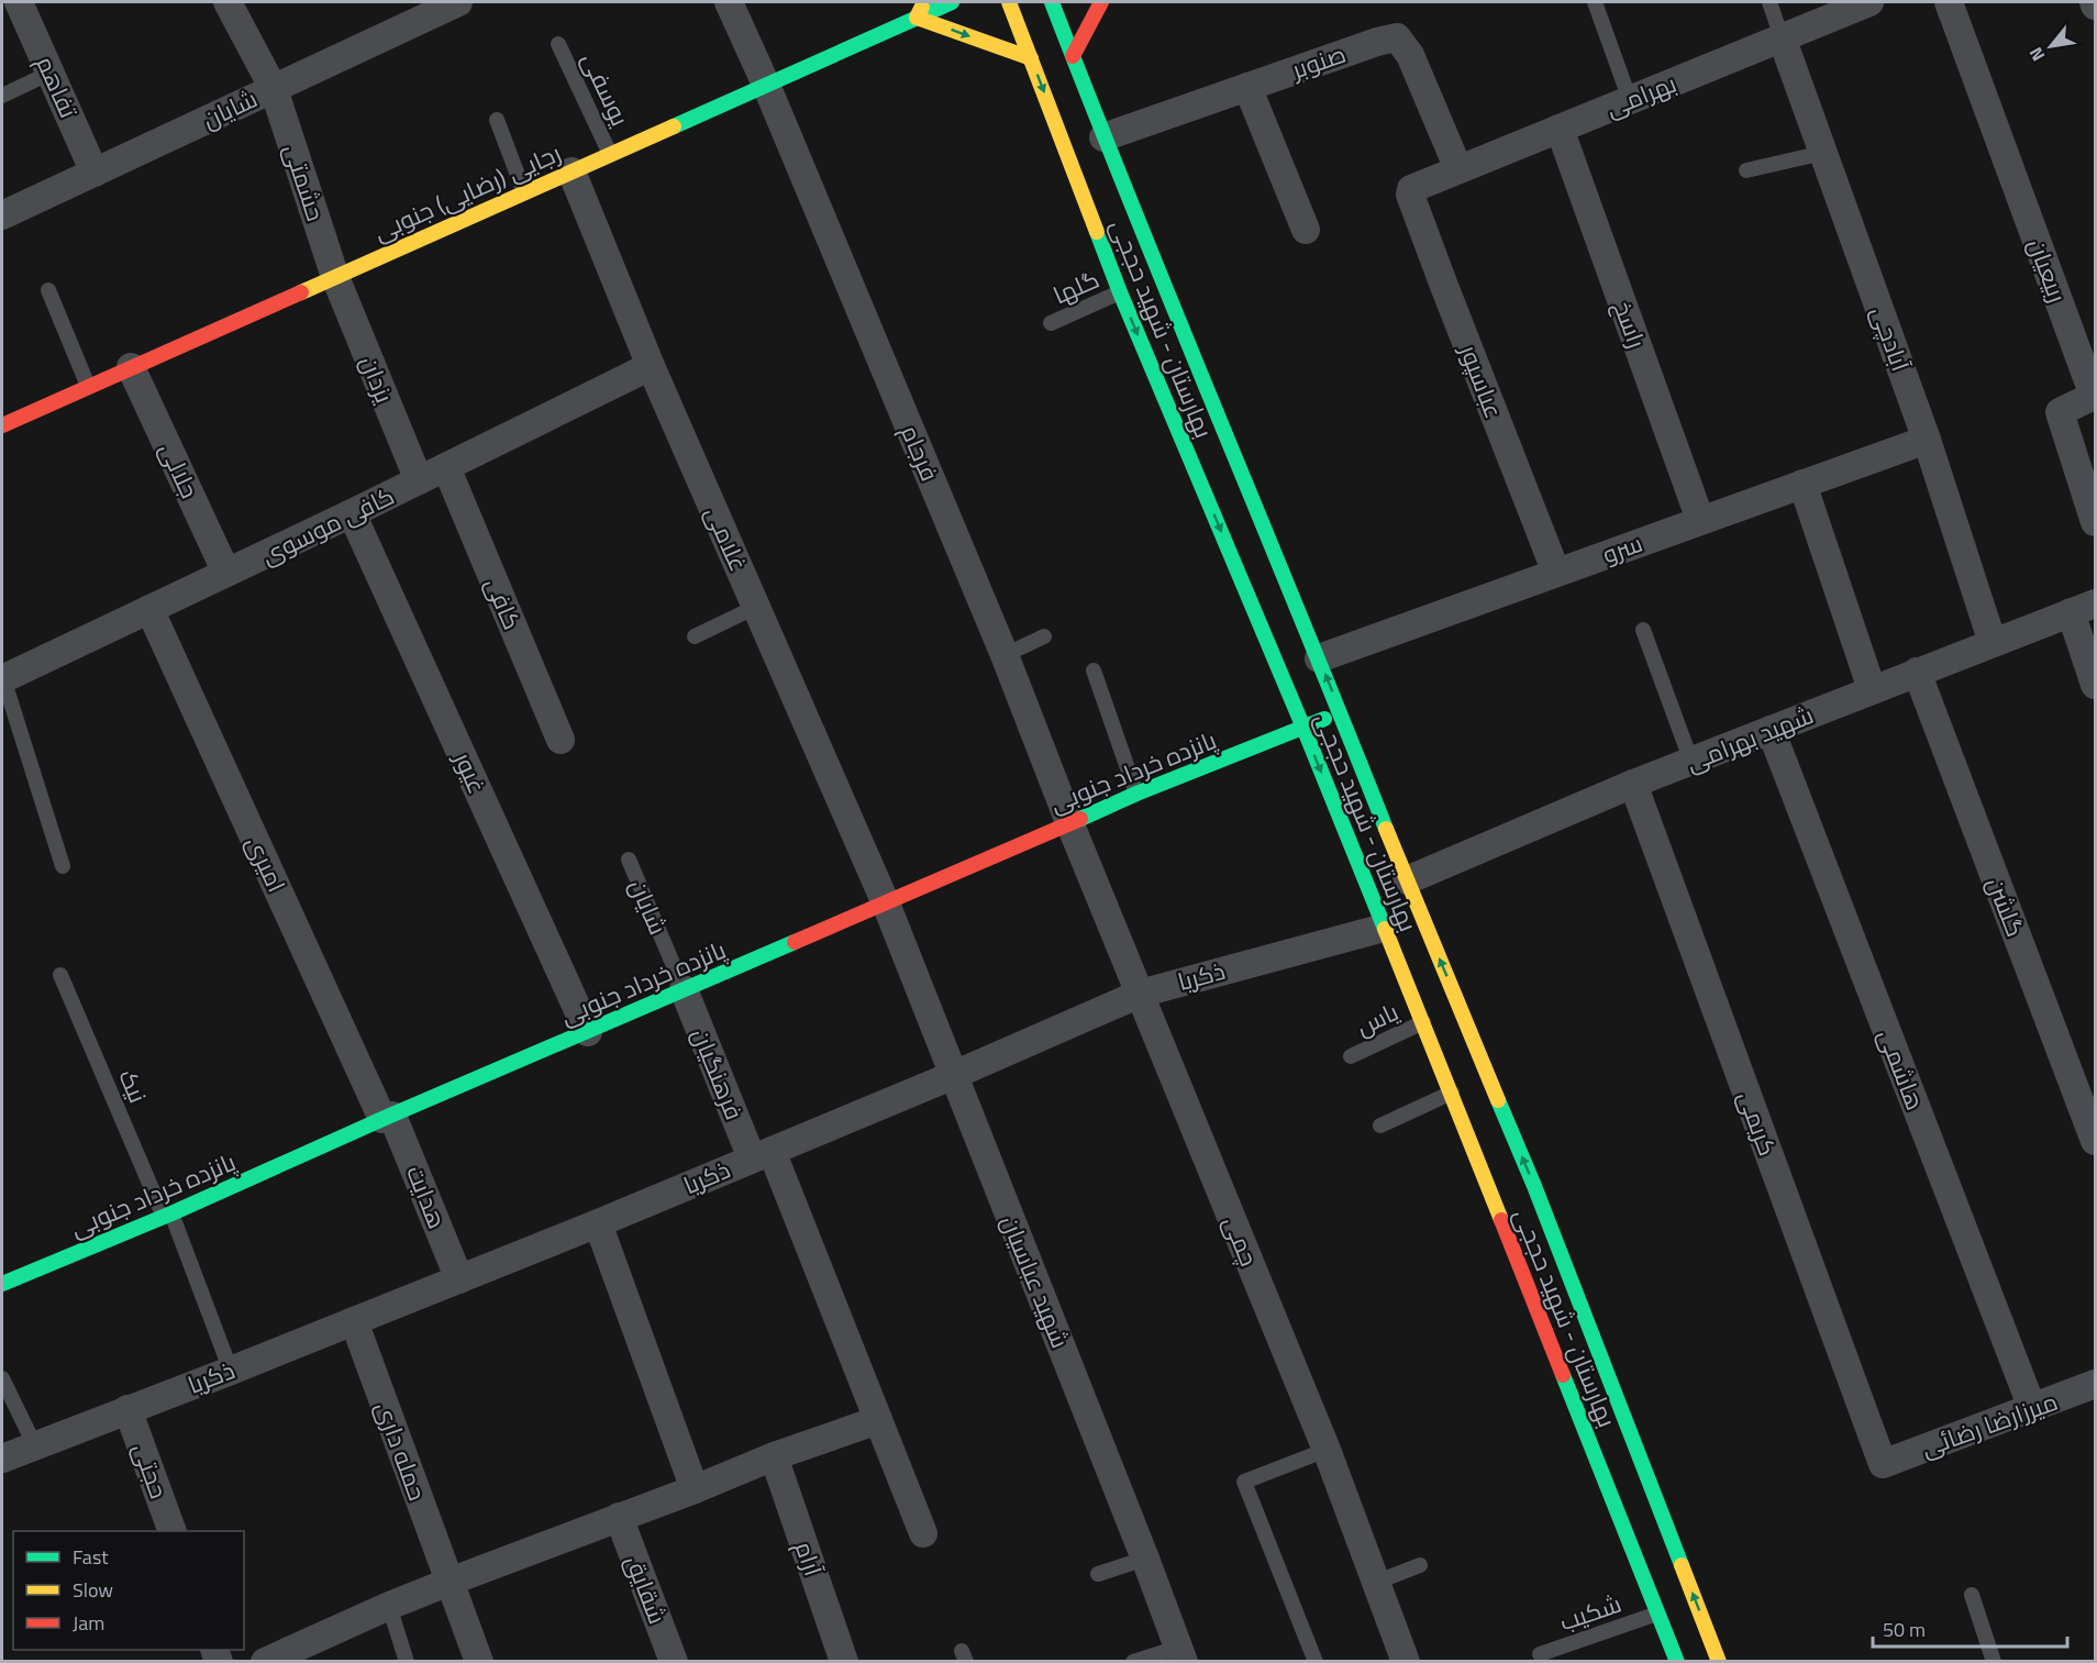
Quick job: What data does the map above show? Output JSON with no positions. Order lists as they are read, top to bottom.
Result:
{
  "streets": {
    "main road": ["رجایی (رضایی) جنوبی", "بهارستان - شهید حججی", "پانزده خرداد جنوبی"],
    "street": [
      "صنوبر",
      "تفاهم",
      "بهرامی",
      "شایان",
      "حشمتی",
      "ربیعیان",
      "راسخ",
      "آبادچی",
      "یزدان",
      "عباسپور",
      "فرجام",
      "جلالی",
      "کافی موسوی",
      "غلامی",
      "سرو",
      "کافی",
      "شهید بهرامی",
      "غیور",
      "امیری",
      "گلشن",
      "ذکریا",
      "هاشمی",
      "فرهنگیان",
      "کریمی",
      "هدایت",
      "چمی",
      "شهید عباسیان",
      "میرزارضا رضائی",
      "حمله داری",
      "حجتی",
      "آرام",
      "شقایق"
    ],
    "lane": [
      "یوسفی",
      "گلها",
      "یاس",
      "نیک",
      "شکیب"
    ]
  },
  "crossings": [
    ["صنوبر", "بهرامی"],
    ["صنوبر", "بهارستان - شهید حججی"],
    ["تفاهم", "شایان"],
    ["یوسفی", "رجایی (رضایی) جنوبی"],
    ["بهرامی", "راسخ"],
    ["بهرامی", "آبادچی"],
    ["بهرامی", "عباسپور"],
    ["شایان", "حشمتی"],
    ["شایان", "پانزده خرداد جنوبی"],
    ["شایان", "فرهنگیان"],
    ["حشمتی", "رجایی (رضایی) جنوبی"],
    ["حشمتی", "یزدان"],
    ["رجایی (رضایی) جنوبی", "یزدان"],
    ["رجایی (رضایی) جنوبی", "فرجام"],
    ["رجایی (رضایی) جنوبی", "جلالی"],
    ["رجایی (رضایی) جنوبی", "غلامی"],
    ["گلها", "بهارستان - شهید حججی"],
    ["راسخ", "سرو"],
    ["بهارستان - شهید حججی", "سرو"],
    ["بهارستان - شهید حججی", "شهید بهرامی"],
    ["بهارستان - شهید حججی", "پانزده خرداد جنوبی"],
    ["بهارستان - شهید حججی", "ذکریا"],
    ["بهارستان - شهید حججی", "یاس"],
    ["بهارستان - شهید حججی", "شکیب"],
    ["آبادچی", "سرو"],
    ["آبادچی", "شهید بهرامی"],
    ["یزدان", "کافی موسوی"],
    ["عباسپور", "سرو"],
    ["فرجام", "پانزده خرداد جنوبی"],
    ["فرجام", "چمی"],
    ["جلالی", "کافی موسوی"],
    ["کافی موسوی", "غلامی"],
    ["کافی موسوی", "کافی"],
    ["کافی موسوی", "غیور"],
    ["کافی موسوی", "امیری"],
    ["غلامی", "پانزده خرداد جنوبی"],
    ["غلامی", "شهید عباسیان"],
    ["شهید بهرامی", "گلشن"],
    ["شهید بهرامی", "هاشمی"],
    ["شهید بهرامی", "کریمی"],
    ["پانزده خرداد جنوبی", "غیور"],
    ["پانزده خرداد جنوبی", "امیری"],
    ["پانزده خرداد جنوبی", "فرهنگیان"],
    ["پانزده خرداد جنوبی", "نیک"],
    ["پانزده خرداد جنوبی", "هدایت"],
    ["پانزده خرداد جنوبی", "چمی"],
    ["پانزده خرداد جنوبی", "شهید عباسیان"],
    ["امیری", "هدایت"],
    ["ذکریا", "فرهنگیان"],
    ["ذکریا", "نیک"],
    ["ذکریا", "هدایت"],
    ["ذکریا", "چمی"],
    ["ذکریا", "شهید عباسیان"],
    ["ذکریا", "حمله داری"],
    ["ذکریا", "حجتی"],
    ["هاشمی", "میرزارضا رضائی"],
    ["کریمی", "میرزارضا رضائی"]
  ],
  "legend": ["Fast", "Slow", "Jam"],
  "scale_bar": "50 m",
  "north": "bottom left"
}
